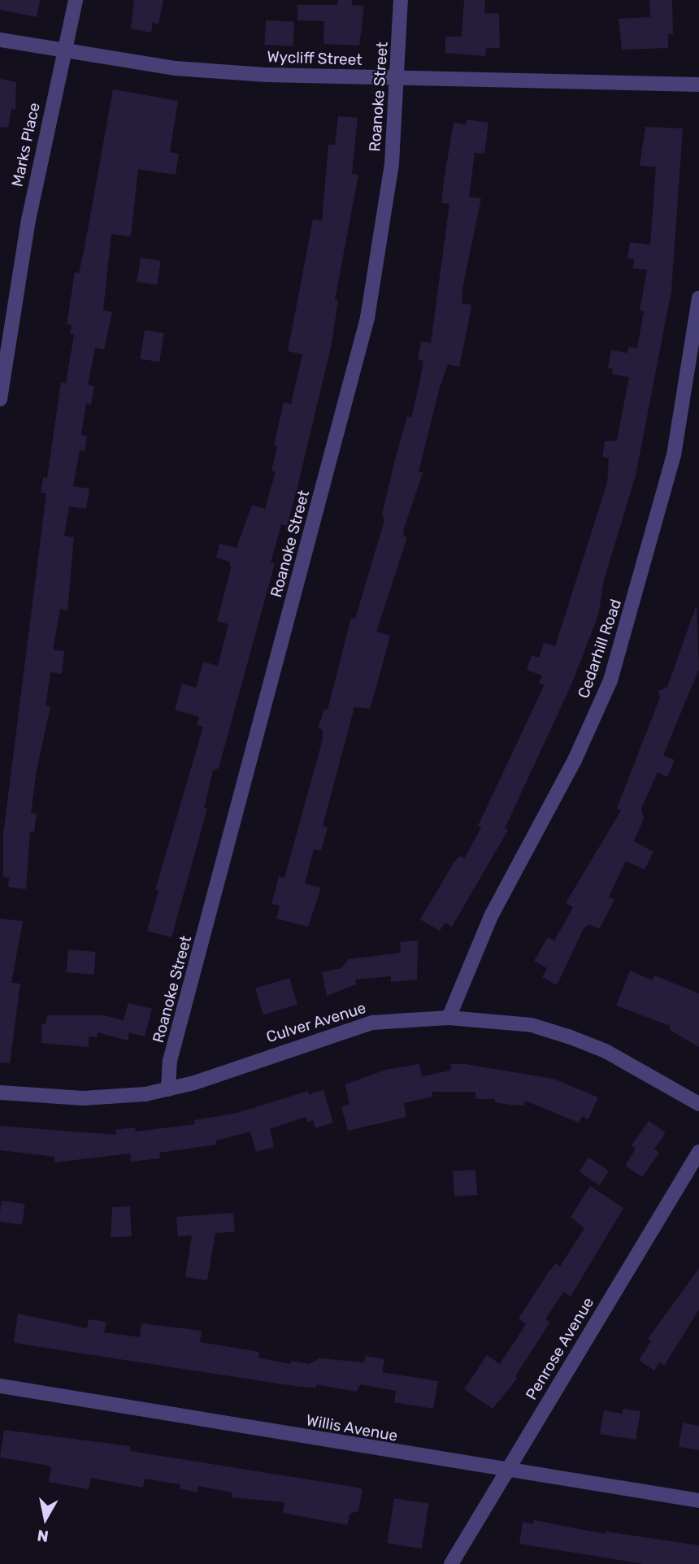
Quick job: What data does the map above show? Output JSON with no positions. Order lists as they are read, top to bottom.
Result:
{
  "streets": {
    "street": [
      "Wycliff Street",
      "Roanoke Street",
      "Marks Place",
      "Cedarhill Road",
      "Culver Avenue",
      "Penrose Avenue",
      "Willis Avenue"
    ]
  },
  "crossings": [
    ["Wycliff Street", "Roanoke Street"],
    ["Wycliff Street", "Marks Place"],
    ["Roanoke Street", "Culver Avenue"],
    ["Cedarhill Road", "Culver Avenue"],
    ["Penrose Avenue", "Willis Avenue"]
  ],
  "north": "bottom"
}
